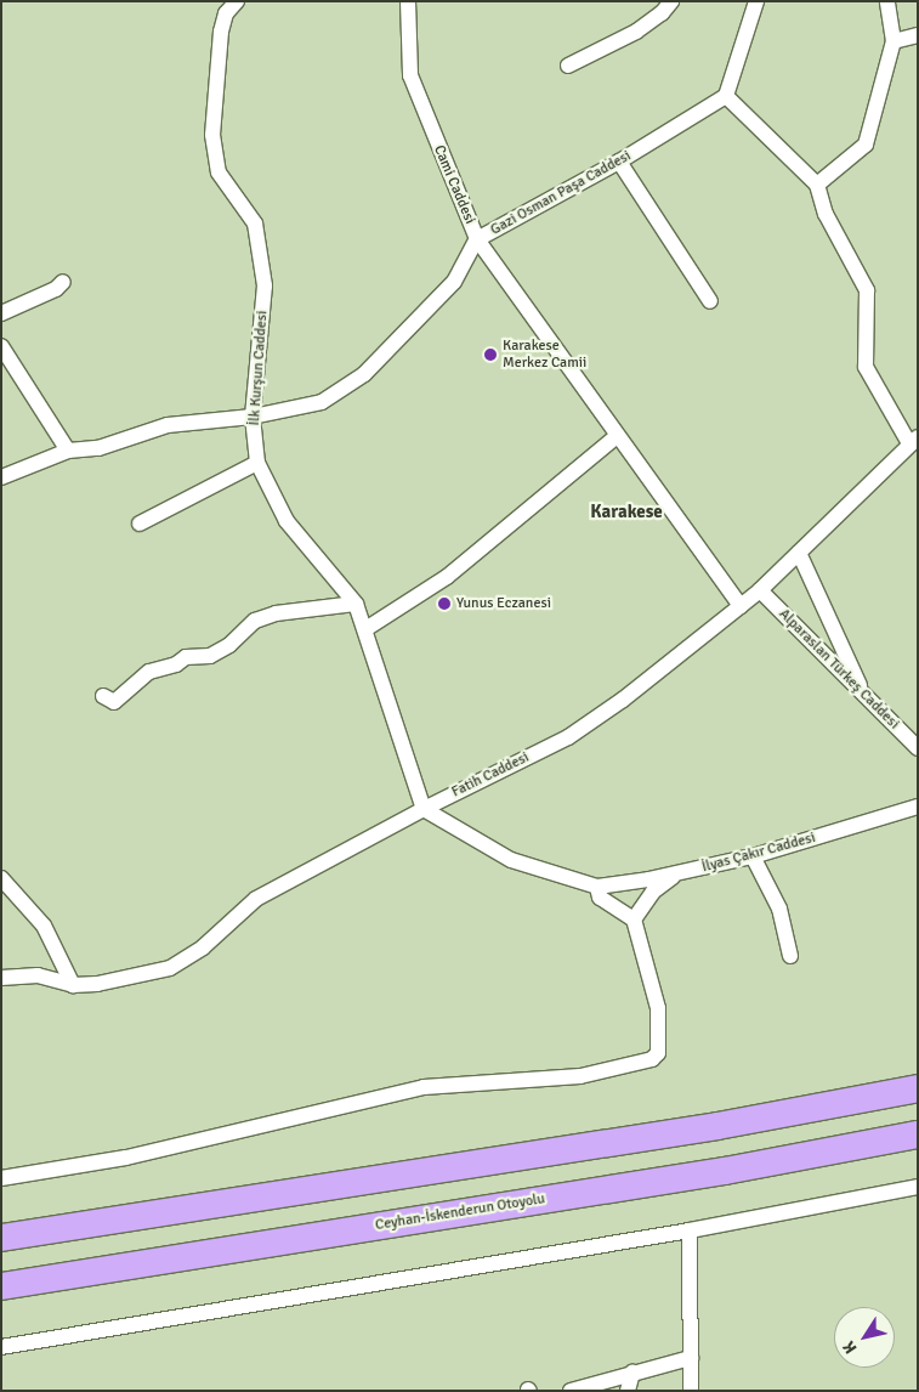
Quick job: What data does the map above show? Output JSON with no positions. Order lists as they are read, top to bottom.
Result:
{
  "streets": {
    "highway": ["Ceyhan-İskenderun Otoyolu"],
    "street": [
      "Cami Caddesi",
      "Gazi Osman Paşa Caddesi",
      "İlk Kurşun Caddesi",
      "Alparaslan Türkeş Caddesi",
      "Fatih Caddesi",
      "İlyas Çakır Caddesi"
    ]
  },
  "crossings": [
    ["Cami Caddesi", "Gazi Osman Paşa Caddesi"],
    ["Cami Caddesi", "Fatih Caddesi"],
    ["Gazi Osman Paşa Caddesi", "İlk Kurşun Caddesi"],
    ["İlk Kurşun Caddesi", "Fatih Caddesi"],
    ["Alparaslan Türkeş Caddesi", "Fatih Caddesi"]
  ],
  "districts": ["Karakese"],
  "places": ["Karakese Merkez Camii", "Yunus Eczanesi"],
  "north": "bottom left"
}
